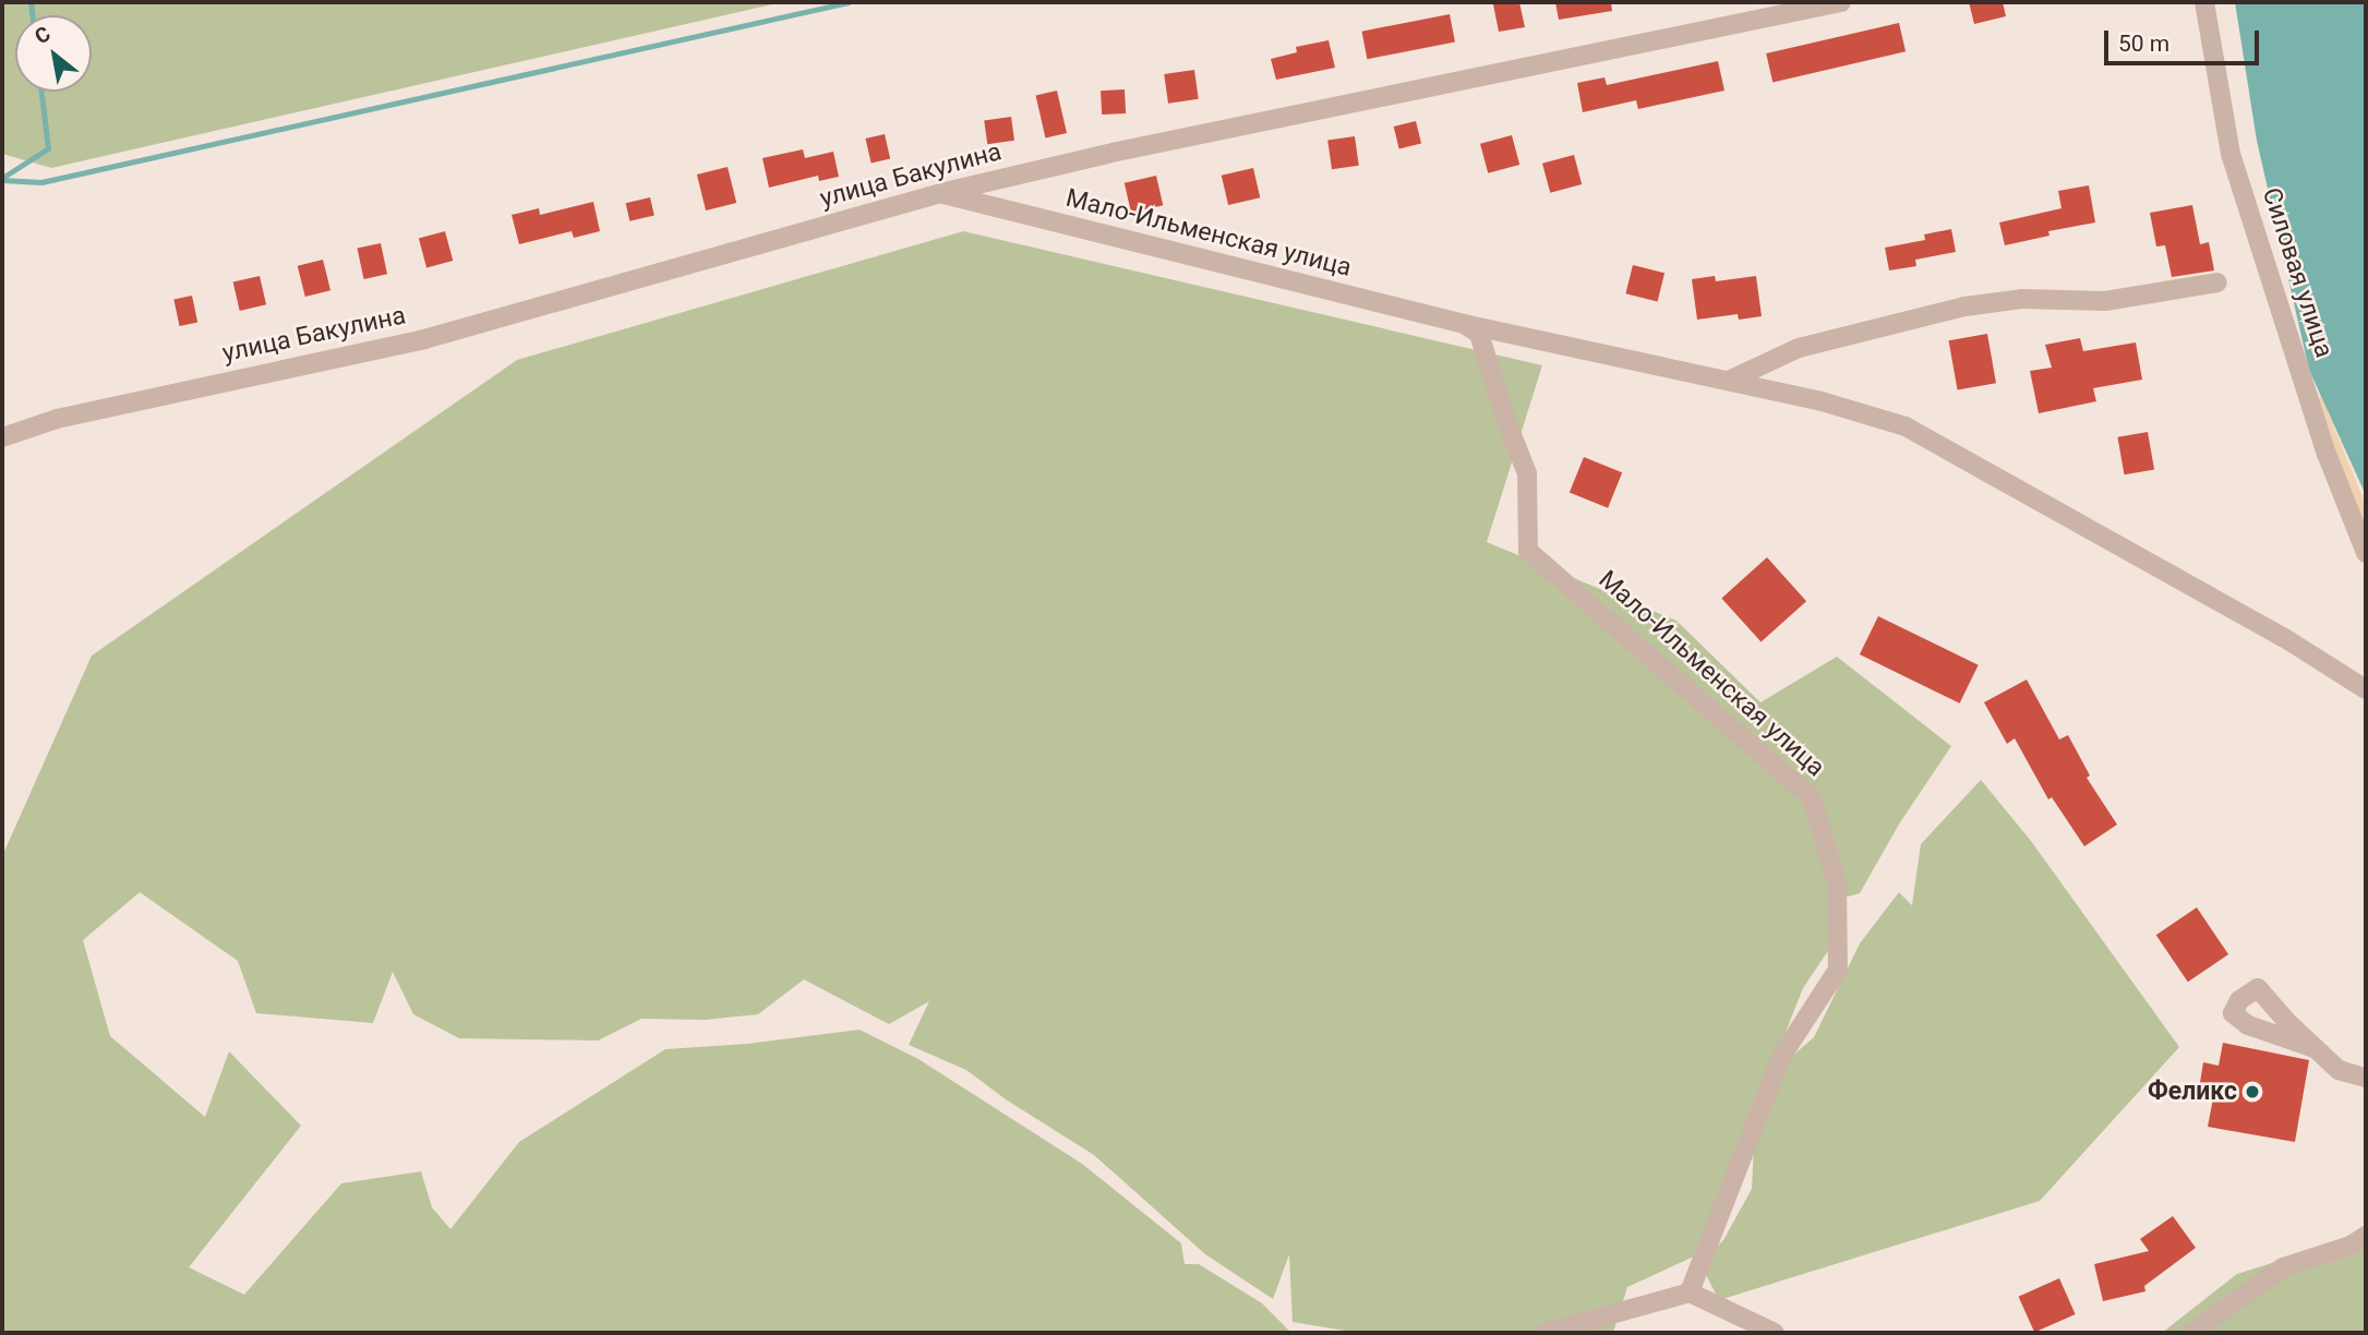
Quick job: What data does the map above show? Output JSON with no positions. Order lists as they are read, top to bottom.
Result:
{
  "streets": {
    "street": ["улица Бакулина", "Мало-Ильменская улица", "Силовая улица"]
  },
  "crossings": [
    ["улица Бакулина", "Мало-Ильменская улица"]
  ],
  "places": ["Феликс"],
  "scale_bar": "50 m",
  "north": "top left"
}
